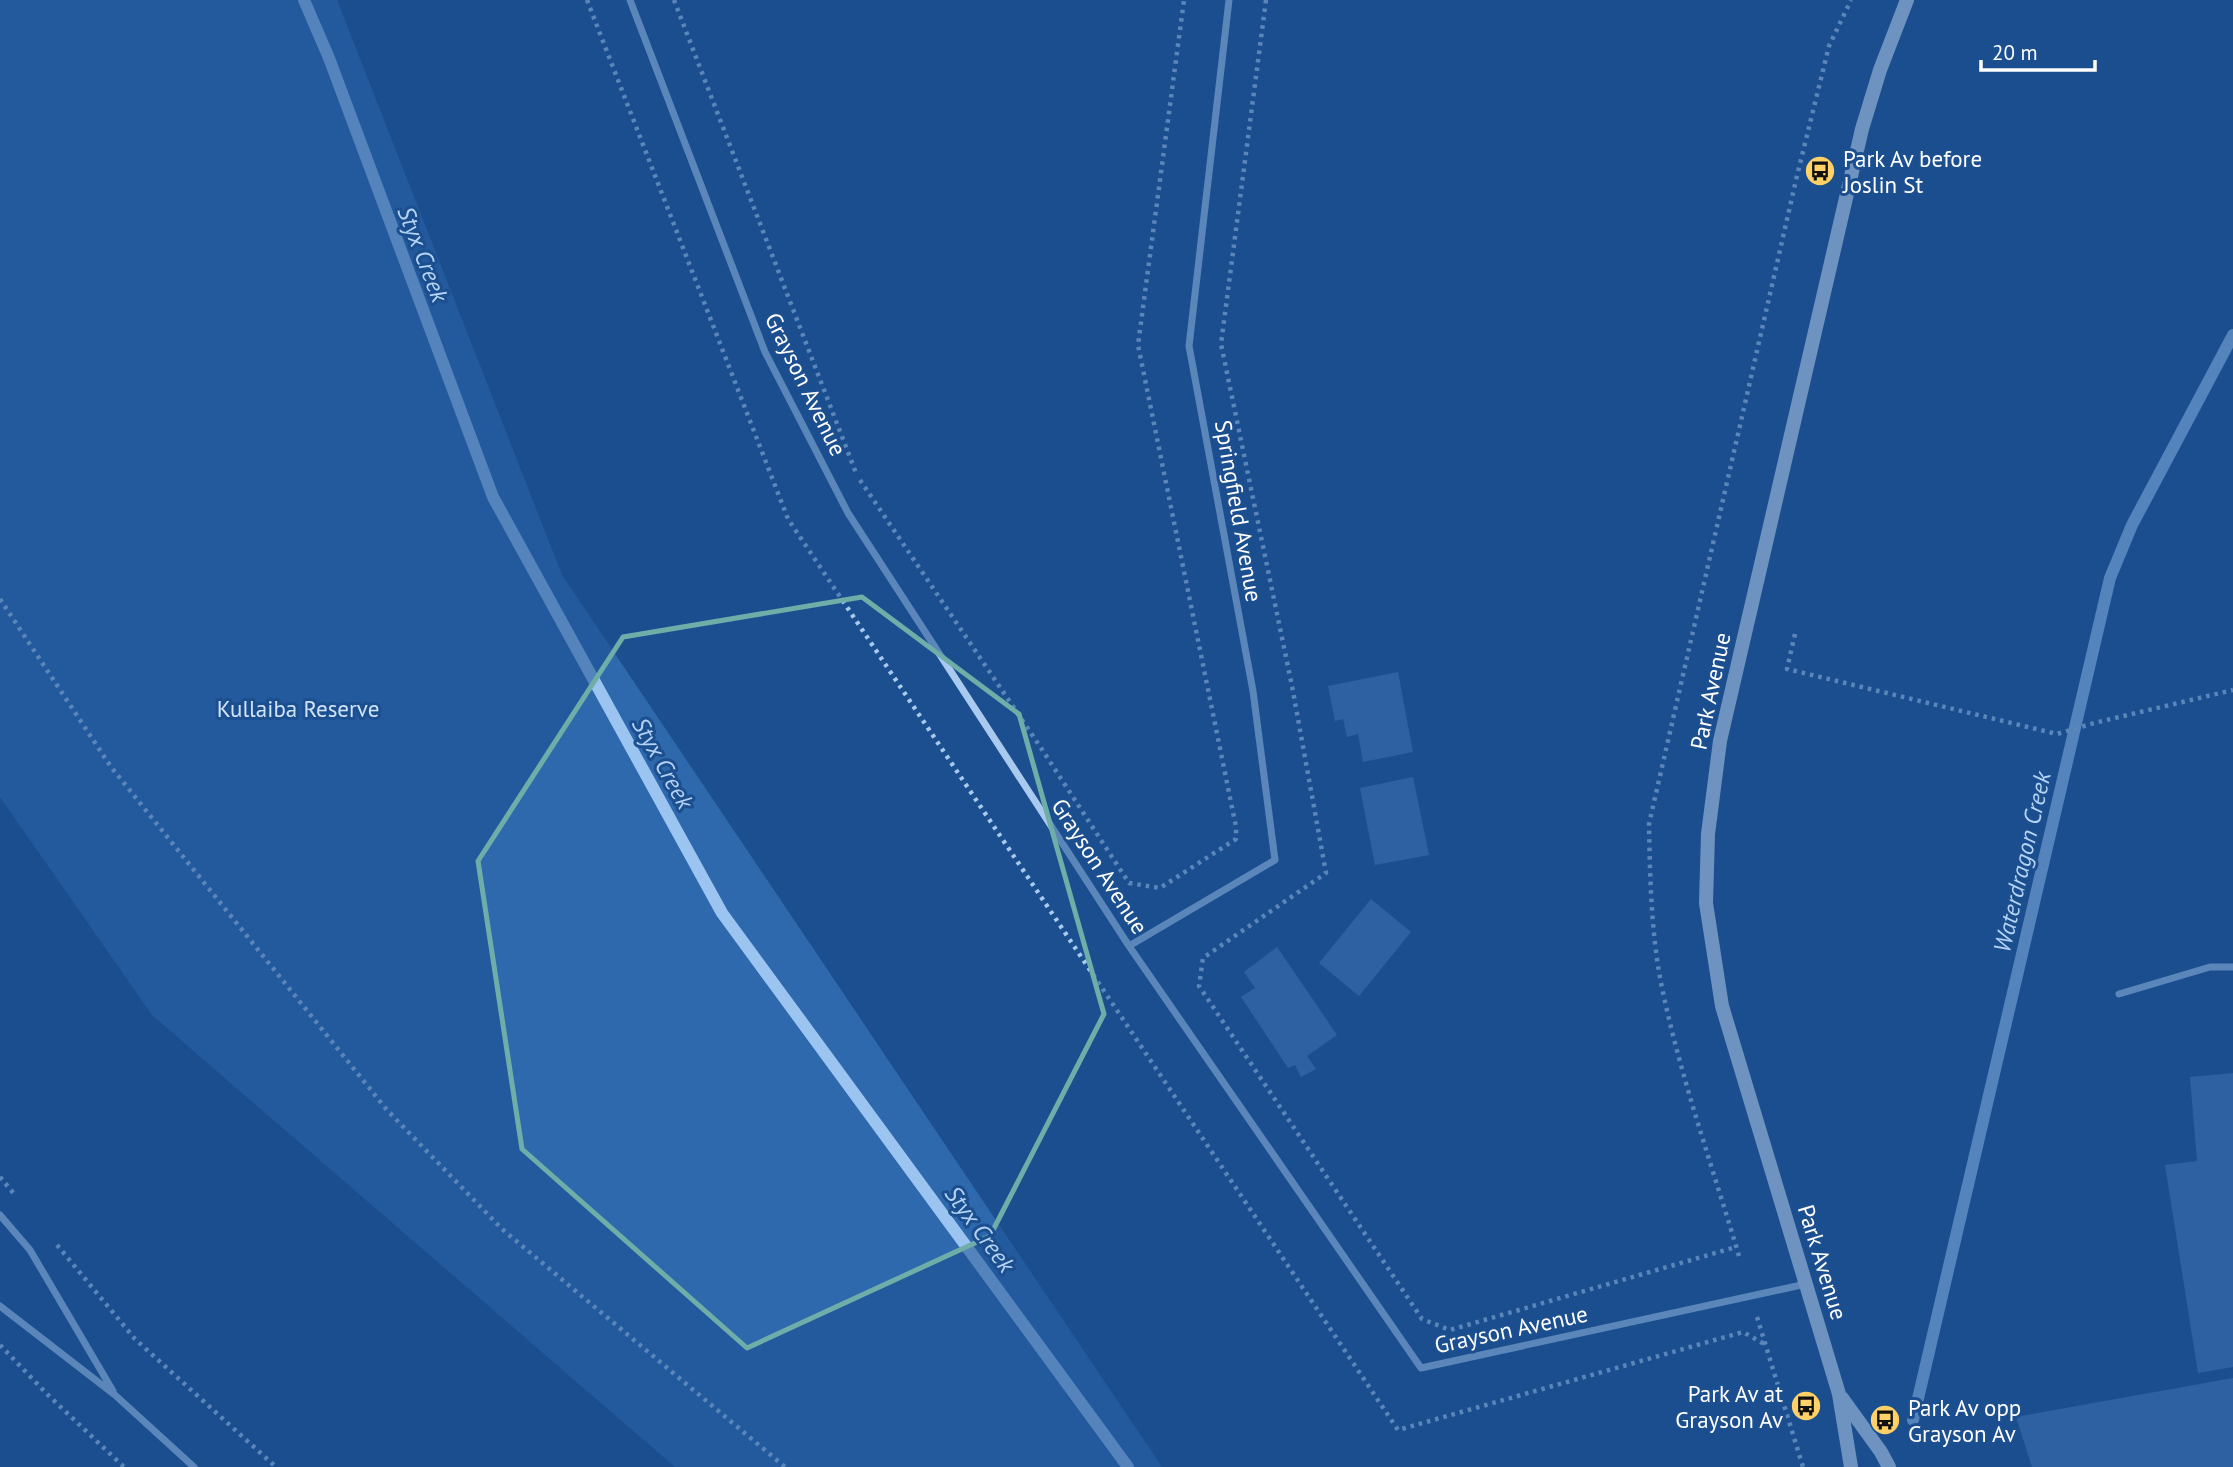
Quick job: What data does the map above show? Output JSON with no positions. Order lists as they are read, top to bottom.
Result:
{
  "streets": {
    "main road": ["Park Avenue"],
    "street": ["Grayson Avenue", "Springfield Avenue"]
  },
  "crossings": [
    ["Grayson Avenue", "Springfield Avenue"],
    ["Grayson Avenue", "Park Avenue"]
  ],
  "water": ["Styx Creek", "Waterdragon Creek"],
  "parks": ["Kullaiba Reserve"],
  "places": {
    "bus stop": ["Park Av before Joslin St", "Park Av at Grayson Av", "Park Av opp Grayson Av"]
  },
  "scale_bar": "20 m"
}
